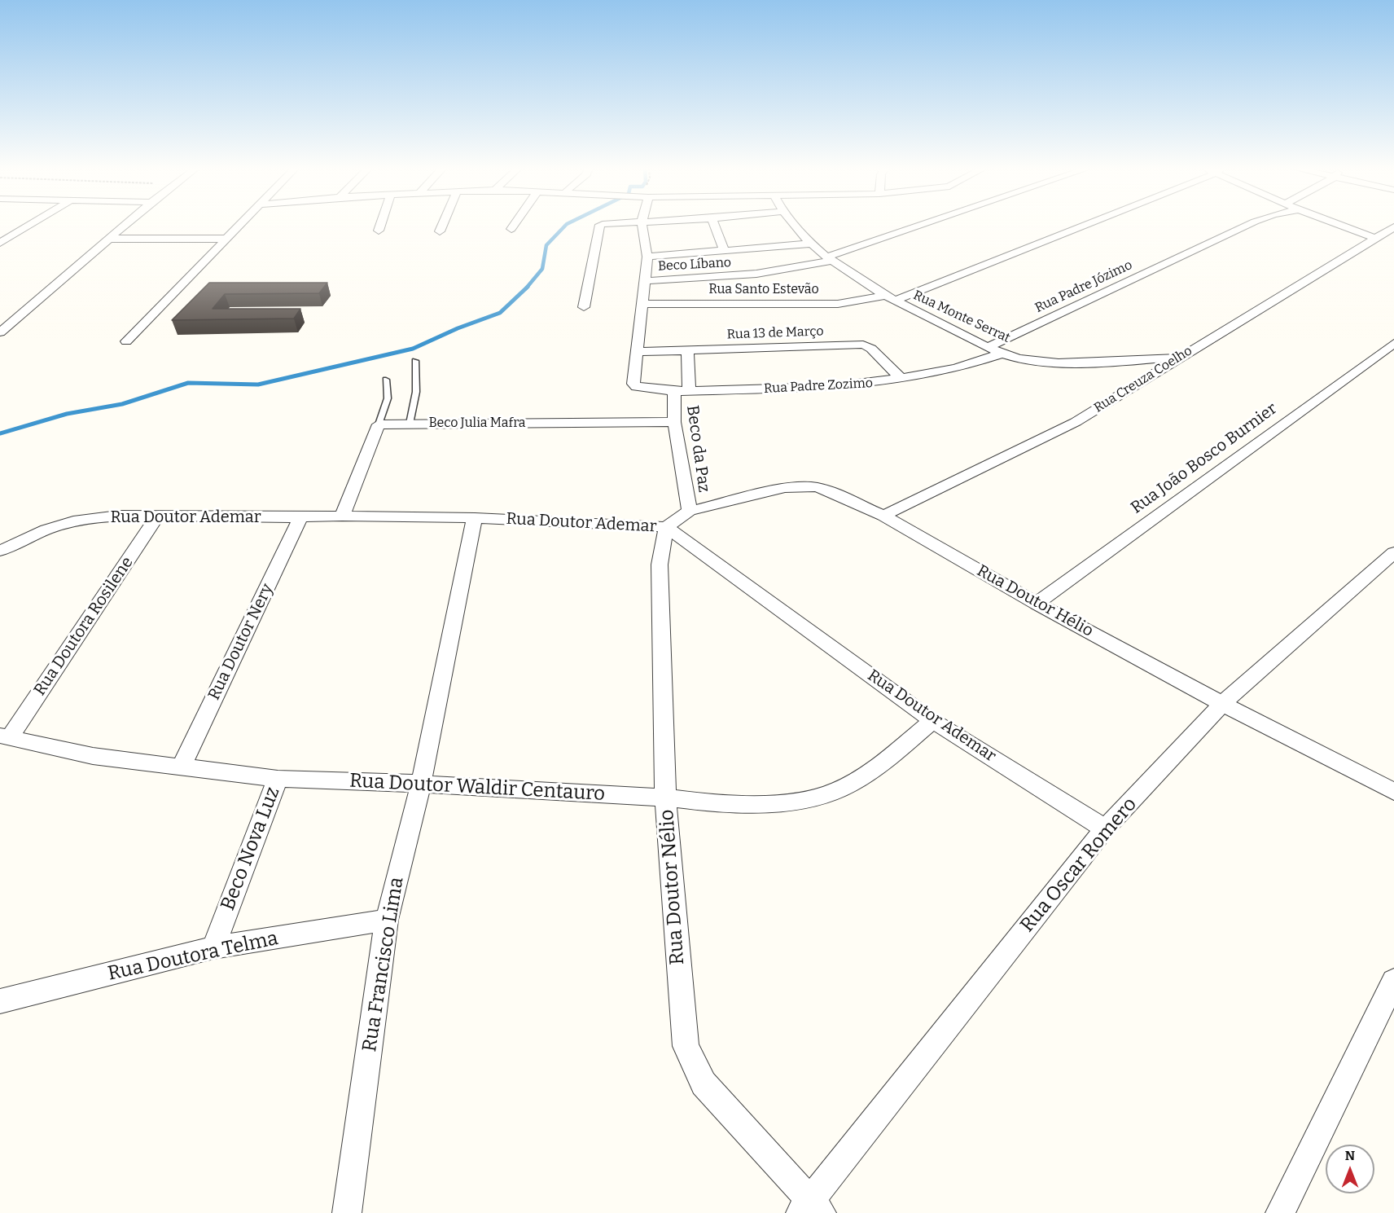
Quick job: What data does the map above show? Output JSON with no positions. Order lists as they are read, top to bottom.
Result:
{
  "streets": {
    "street": [
      "Beco Líbano",
      "Rua Padre Józimo",
      "Rua Santo Estevão",
      "Rua Monte Serrat",
      "Rua 13 de Março",
      "Rua Creuza Coelho",
      "Rua Padre Zozimo",
      "Beco Julia Mafra",
      "Beco da Paz",
      "Rua João Bosco Burnier",
      "Rua Doutor Ademar",
      "Rua Doutor Hélio",
      "Rua Doutora Rosilene",
      "Rua Doutor Nery",
      "Rua Doutor Waldir Centauro",
      "Beco Nova Luz",
      "Rua Oscar Romero",
      "Rua Doutor Nélio",
      "Rua Doutora Telma",
      "Rua Francisco Lima"
    ]
  },
  "crossings": [
    ["Beco Líbano", "Rua Monte Serrat"],
    ["Rua Padre Józimo", "Rua Monte Serrat"],
    ["Rua Santo Estevão", "Rua Monte Serrat"],
    ["Rua Monte Serrat", "Rua Creuza Coelho"],
    ["Rua Monte Serrat", "Rua Padre Zozimo"],
    ["Rua 13 de Março", "Rua Padre Zozimo"],
    ["Rua Creuza Coelho", "Rua Doutor Hélio"],
    ["Rua Padre Zozimo", "Beco da Paz"],
    ["Beco Julia Mafra", "Beco da Paz"],
    ["Beco da Paz", "Rua Doutor Hélio"],
    ["Rua João Bosco Burnier", "Rua Doutor Hélio"],
    ["Rua Doutor Ademar", "Rua Doutor Hélio"],
    ["Rua Doutor Ademar", "Rua Doutora Rosilene"],
    ["Rua Doutor Ademar", "Rua Doutor Nery"],
    ["Rua Doutor Ademar", "Rua Doutor Waldir Centauro"],
    ["Rua Doutor Ademar", "Rua Oscar Romero"],
    ["Rua Doutor Ademar", "Rua Doutor Nélio"],
    ["Rua Doutor Ademar", "Rua Francisco Lima"],
    ["Rua Doutor Hélio", "Rua Oscar Romero"],
    ["Rua Doutor Hélio", "Rua Doutor Nélio"],
    ["Rua Doutora Rosilene", "Rua Doutor Waldir Centauro"],
    ["Rua Doutor Nery", "Rua Doutor Waldir Centauro"],
    ["Rua Doutor Waldir Centauro", "Beco Nova Luz"],
    ["Rua Doutor Waldir Centauro", "Rua Doutor Nélio"],
    ["Rua Doutor Waldir Centauro", "Rua Francisco Lima"],
    ["Beco Nova Luz", "Rua Doutora Telma"],
    ["Rua Oscar Romero", "Rua Doutor Nélio"],
    ["Rua Doutora Telma", "Rua Francisco Lima"]
  ],
  "north": "top"
}
